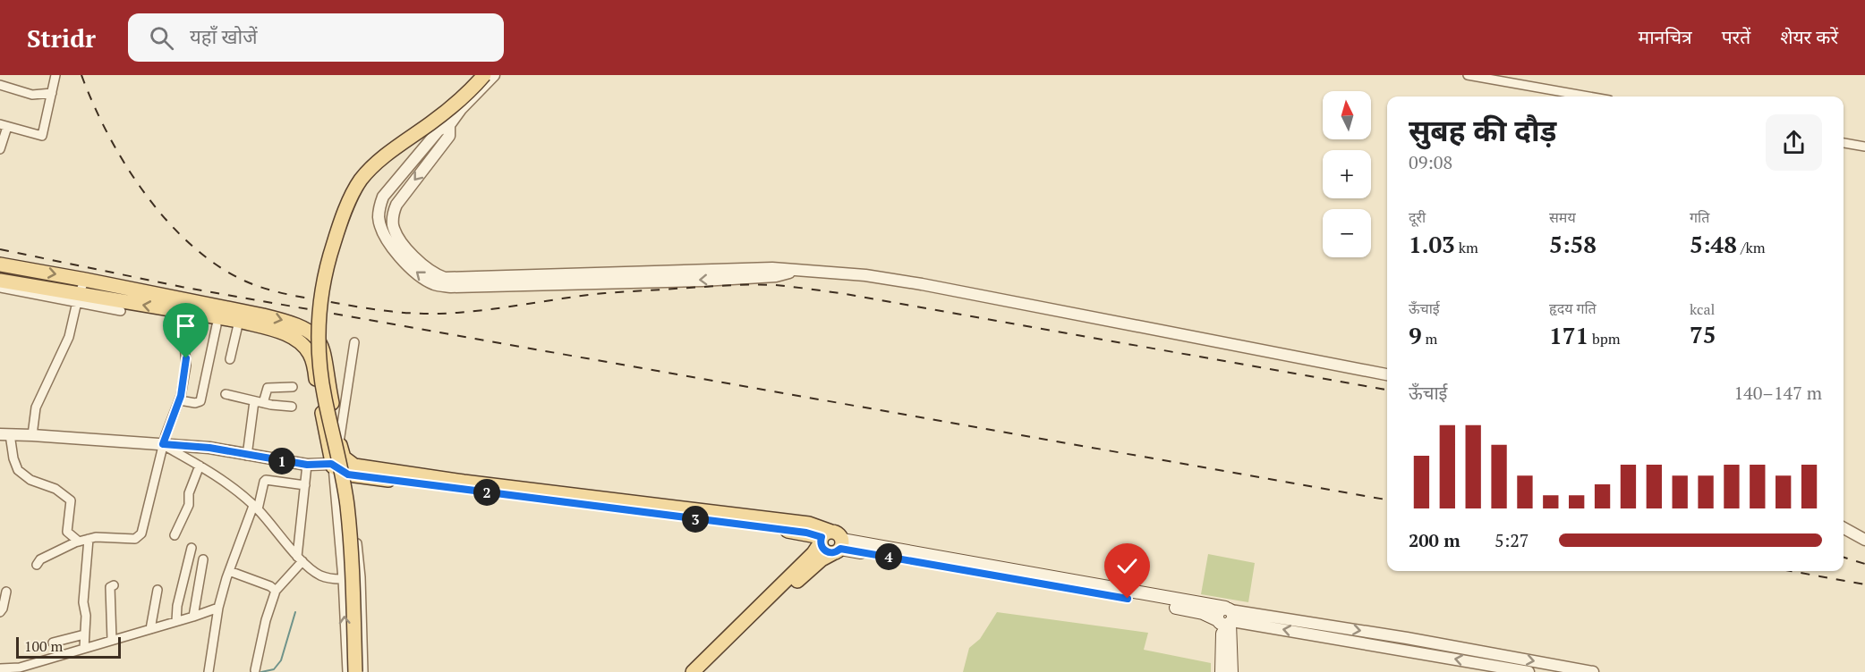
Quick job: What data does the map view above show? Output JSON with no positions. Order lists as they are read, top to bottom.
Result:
{
  "scale_bar": "100 m",
  "north": "top",
  "page": {
    "header": "Stridr",
    "search": "यहाँ खोजें",
    "nav": ["मानचित्र", "परतें", "शेयर करें"],
    "map_buttons": ["+", "−"],
    "heading": ["सुबह की दौड़", "09:08"],
    "stats": [
      ["दूरी", "1.03 km"],
      ["समय", "5:58"],
      ["गति", "5:48 /km"],
      ["ऊँचाई", "9 m"],
      ["हृदय गति", "171 bpm"],
      ["kcal", "75"]
    ],
    "chart": ["ऊँचाई", "140–147 m"],
    "pins": [
      "1",
      "2",
      "3",
      "4"
    ],
    "list": [
      {
        "name": "200 m",
        "note": "5:27"
      }
    ],
    "scale": "100 m"
  }
}
